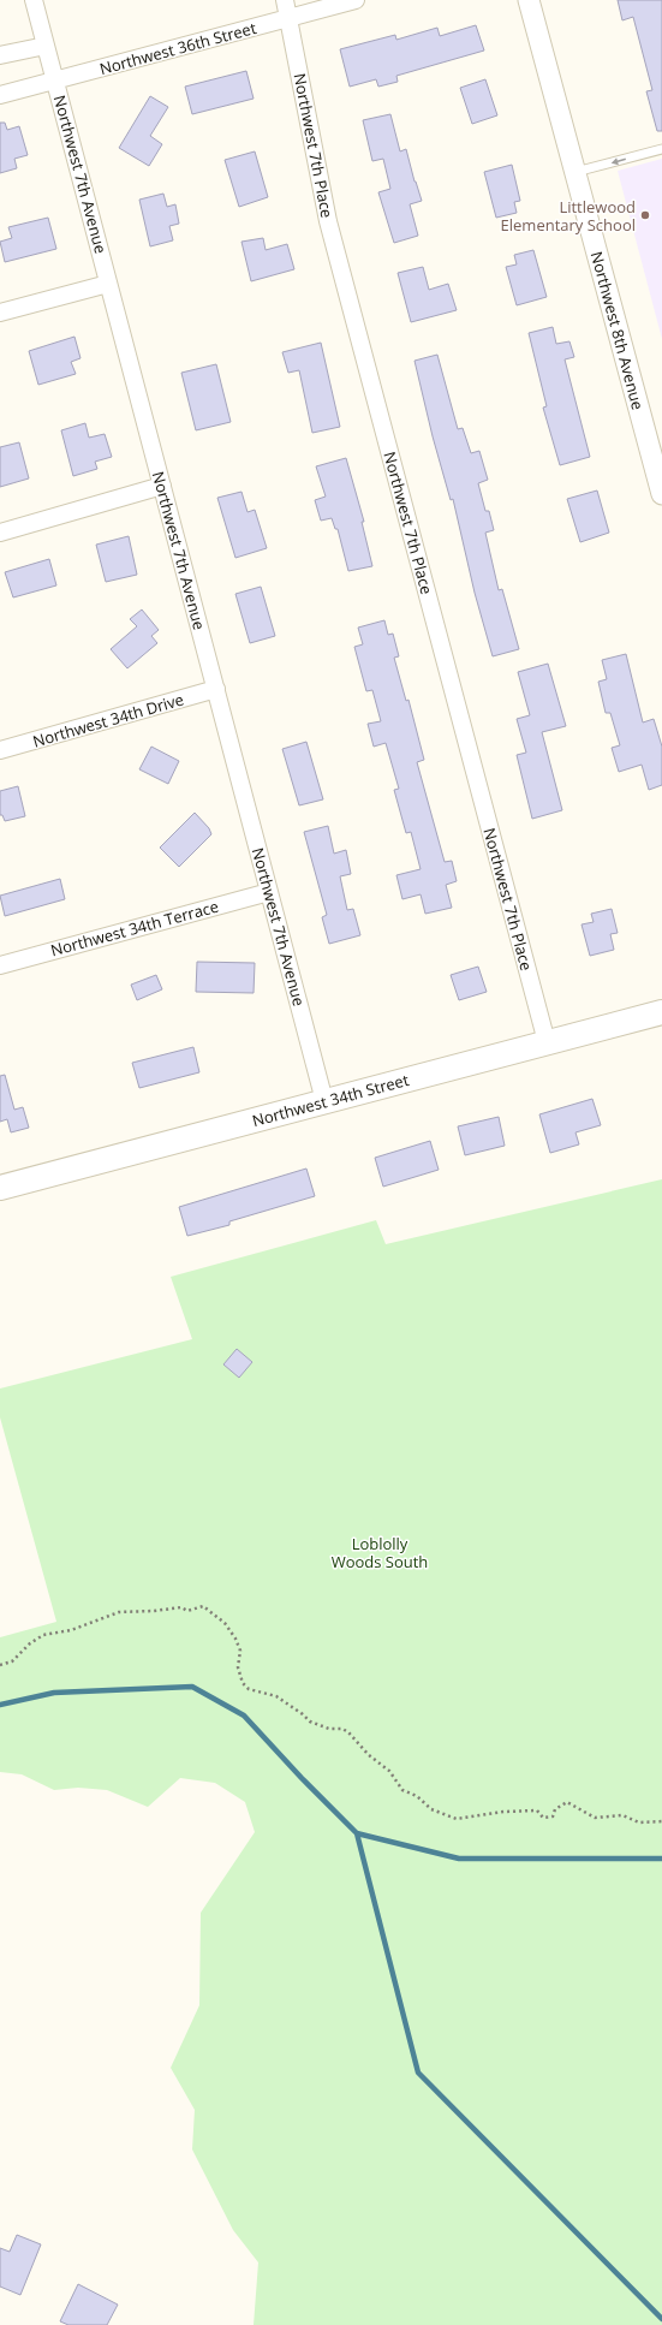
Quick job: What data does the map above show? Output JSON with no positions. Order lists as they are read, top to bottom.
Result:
{
  "streets": {
    "main road": ["Northwest 34th Street"],
    "street": [
      "Northwest 36th Street",
      "Northwest 7th Place",
      "Northwest 7th Avenue",
      "Northwest 8th Avenue",
      "Northwest 34th Drive",
      "Northwest 34th Terrace"
    ]
  },
  "crossings": [
    ["Northwest 36th Street", "Northwest 7th Place"],
    ["Northwest 36th Street", "Northwest 7th Avenue"],
    ["Northwest 7th Place", "Northwest 34th Street"],
    ["Northwest 7th Avenue", "Northwest 34th Drive"],
    ["Northwest 7th Avenue", "Northwest 34th Terrace"],
    ["Northwest 7th Avenue", "Northwest 34th Street"]
  ],
  "parks": ["Loblolly Woods South"],
  "places": ["Littlewood Elementary School"]
}
